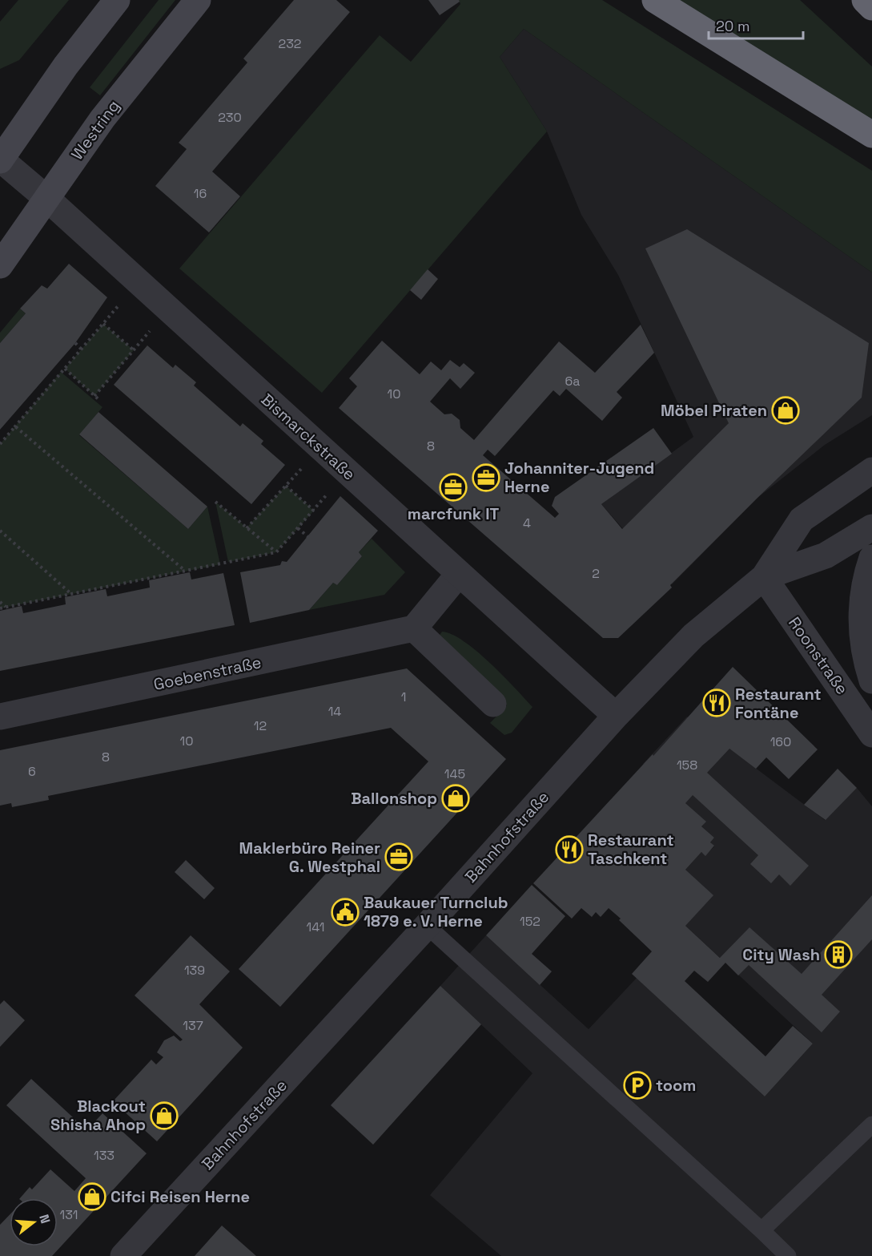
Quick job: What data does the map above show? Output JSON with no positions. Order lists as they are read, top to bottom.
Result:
{
  "streets": {
    "main road": ["Westring"],
    "street": [
      "Bismarckstraße",
      "Roonstraße",
      "Goebenstraße",
      "Bahnhofstraße"
    ]
  },
  "crossings": [
    ["Westring", "Bismarckstraße"],
    ["Bismarckstraße", "Bahnhofstraße"],
    ["Roonstraße", "Bahnhofstraße"]
  ],
  "places": {
    "shop": [
      "Möbel Piraten",
      "Ballonshop",
      "Blackout Shisha Ahop",
      "Cifci Reisen Herne"
    ],
    "office": ["Johanniter-Jugend Herne", "marcfunk IT", "Maklerbüro Reiner G. Westphal"],
    "restaurant": ["Restaurant Fontäne", "Restaurant Taschkent"],
    "public building": ["Baukauer Turnclub 1879 e. V. Herne"],
    "building": ["City Wash"],
    "parking": ["toom"]
  },
  "house_numbers": [
    "232",
    "230",
    "16",
    "6a",
    "10",
    "8",
    "4",
    "2",
    "1",
    "14",
    "12",
    "10",
    "160",
    "8",
    "158",
    "6",
    "145",
    "152",
    "141",
    "139",
    "137",
    "133",
    "131"
  ],
  "scale_bar": "20 m",
  "north": "right"
}
